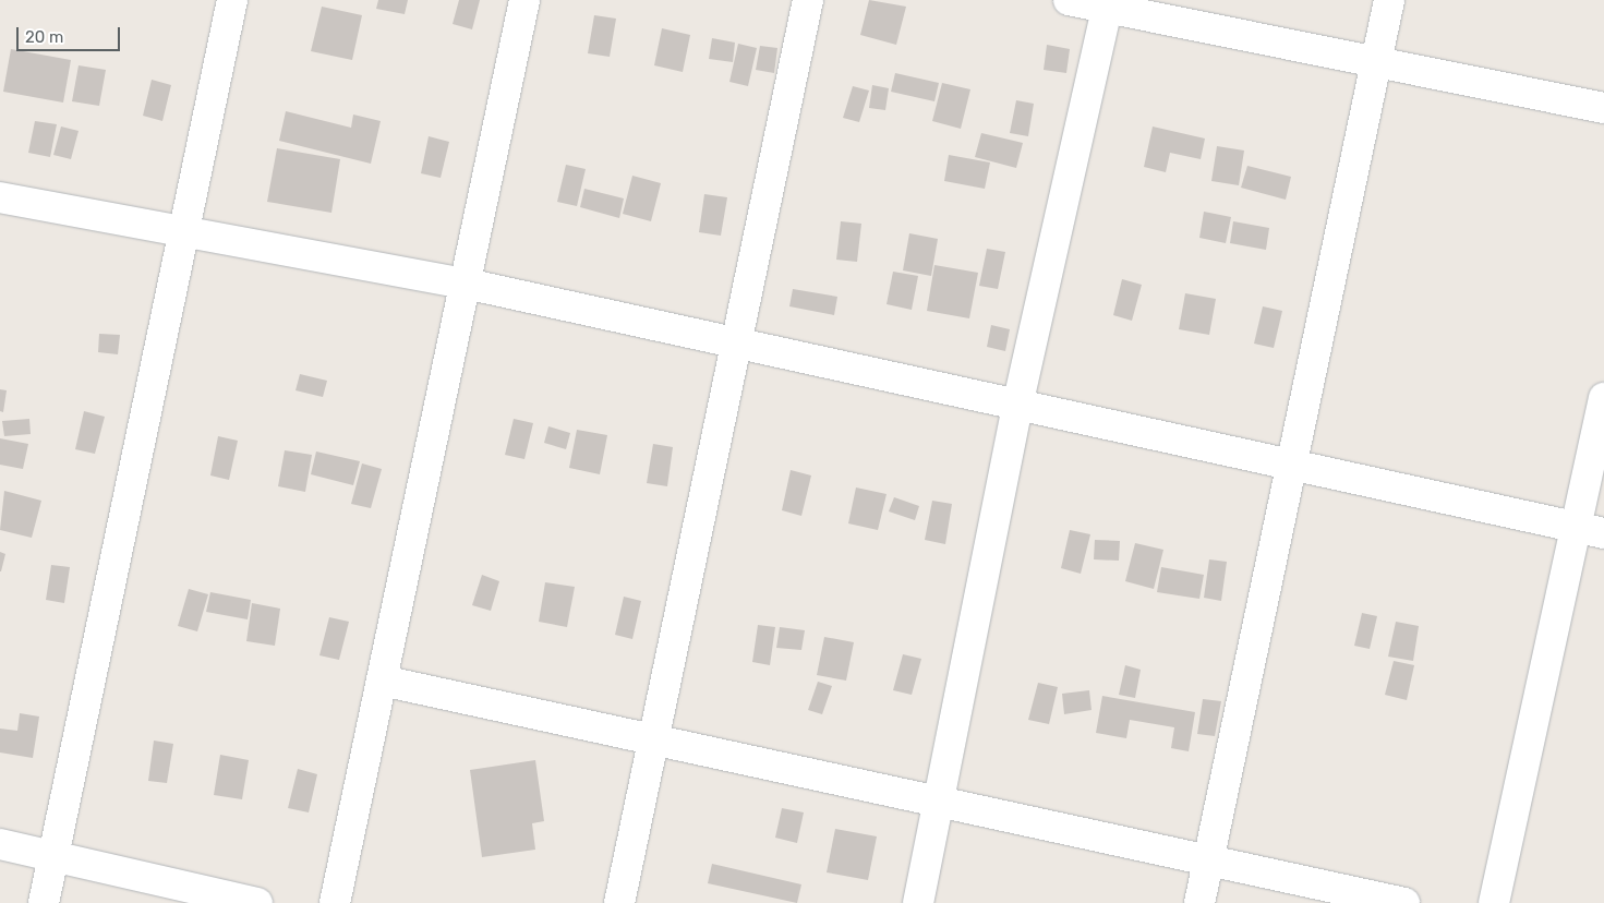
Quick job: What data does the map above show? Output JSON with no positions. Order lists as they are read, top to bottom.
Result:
{
  "scale_bar": "20 m"
}
